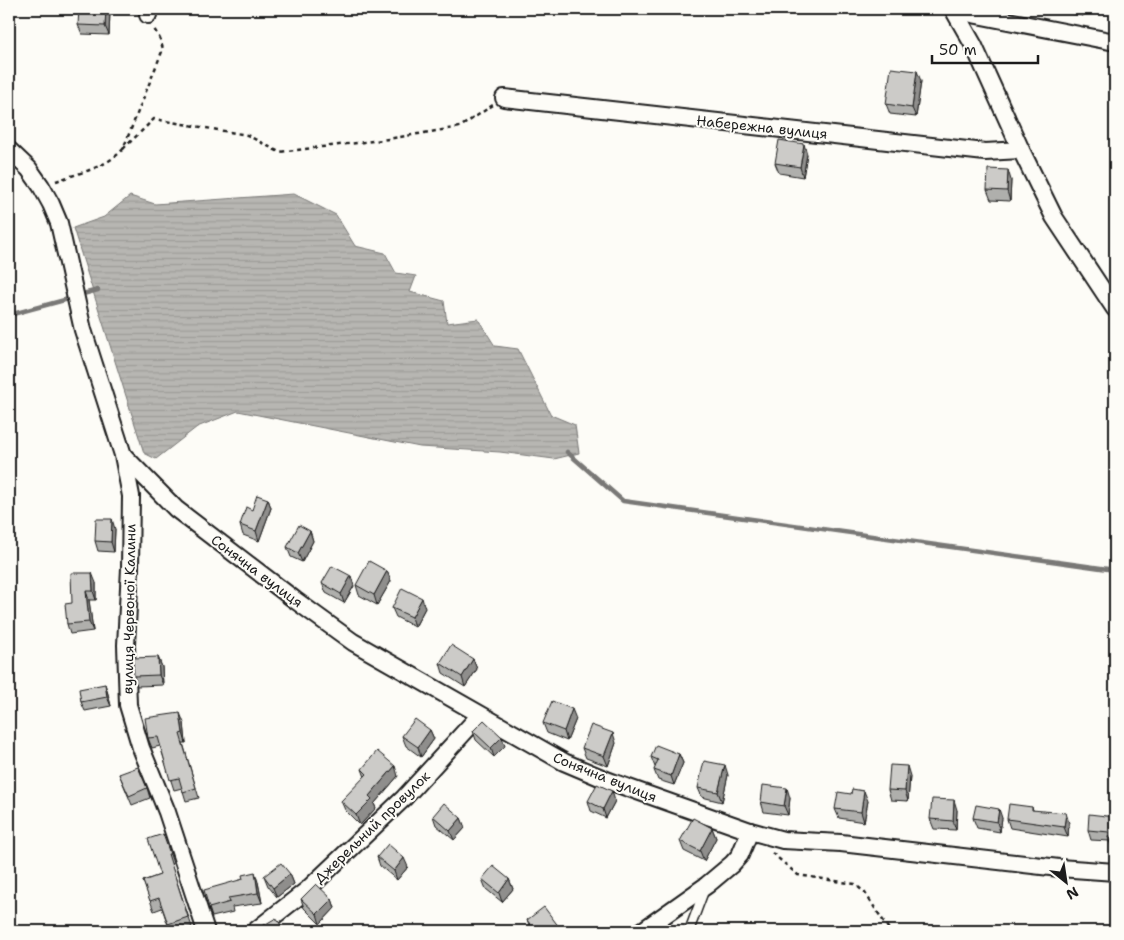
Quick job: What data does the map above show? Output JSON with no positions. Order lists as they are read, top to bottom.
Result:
{
  "streets": {
    "street": [
      "Набережна вулиця",
      "Сонячна вулиця",
      "вулиця Червоної Калини",
      "Джерельний провулок"
    ]
  },
  "crossings": [
    ["Сонячна вулиця", "вулиця Червоної Калини"],
    ["Сонячна вулиця", "Джерельний провулок"]
  ],
  "scale_bar": "50 m",
  "north": "bottom right"
}
